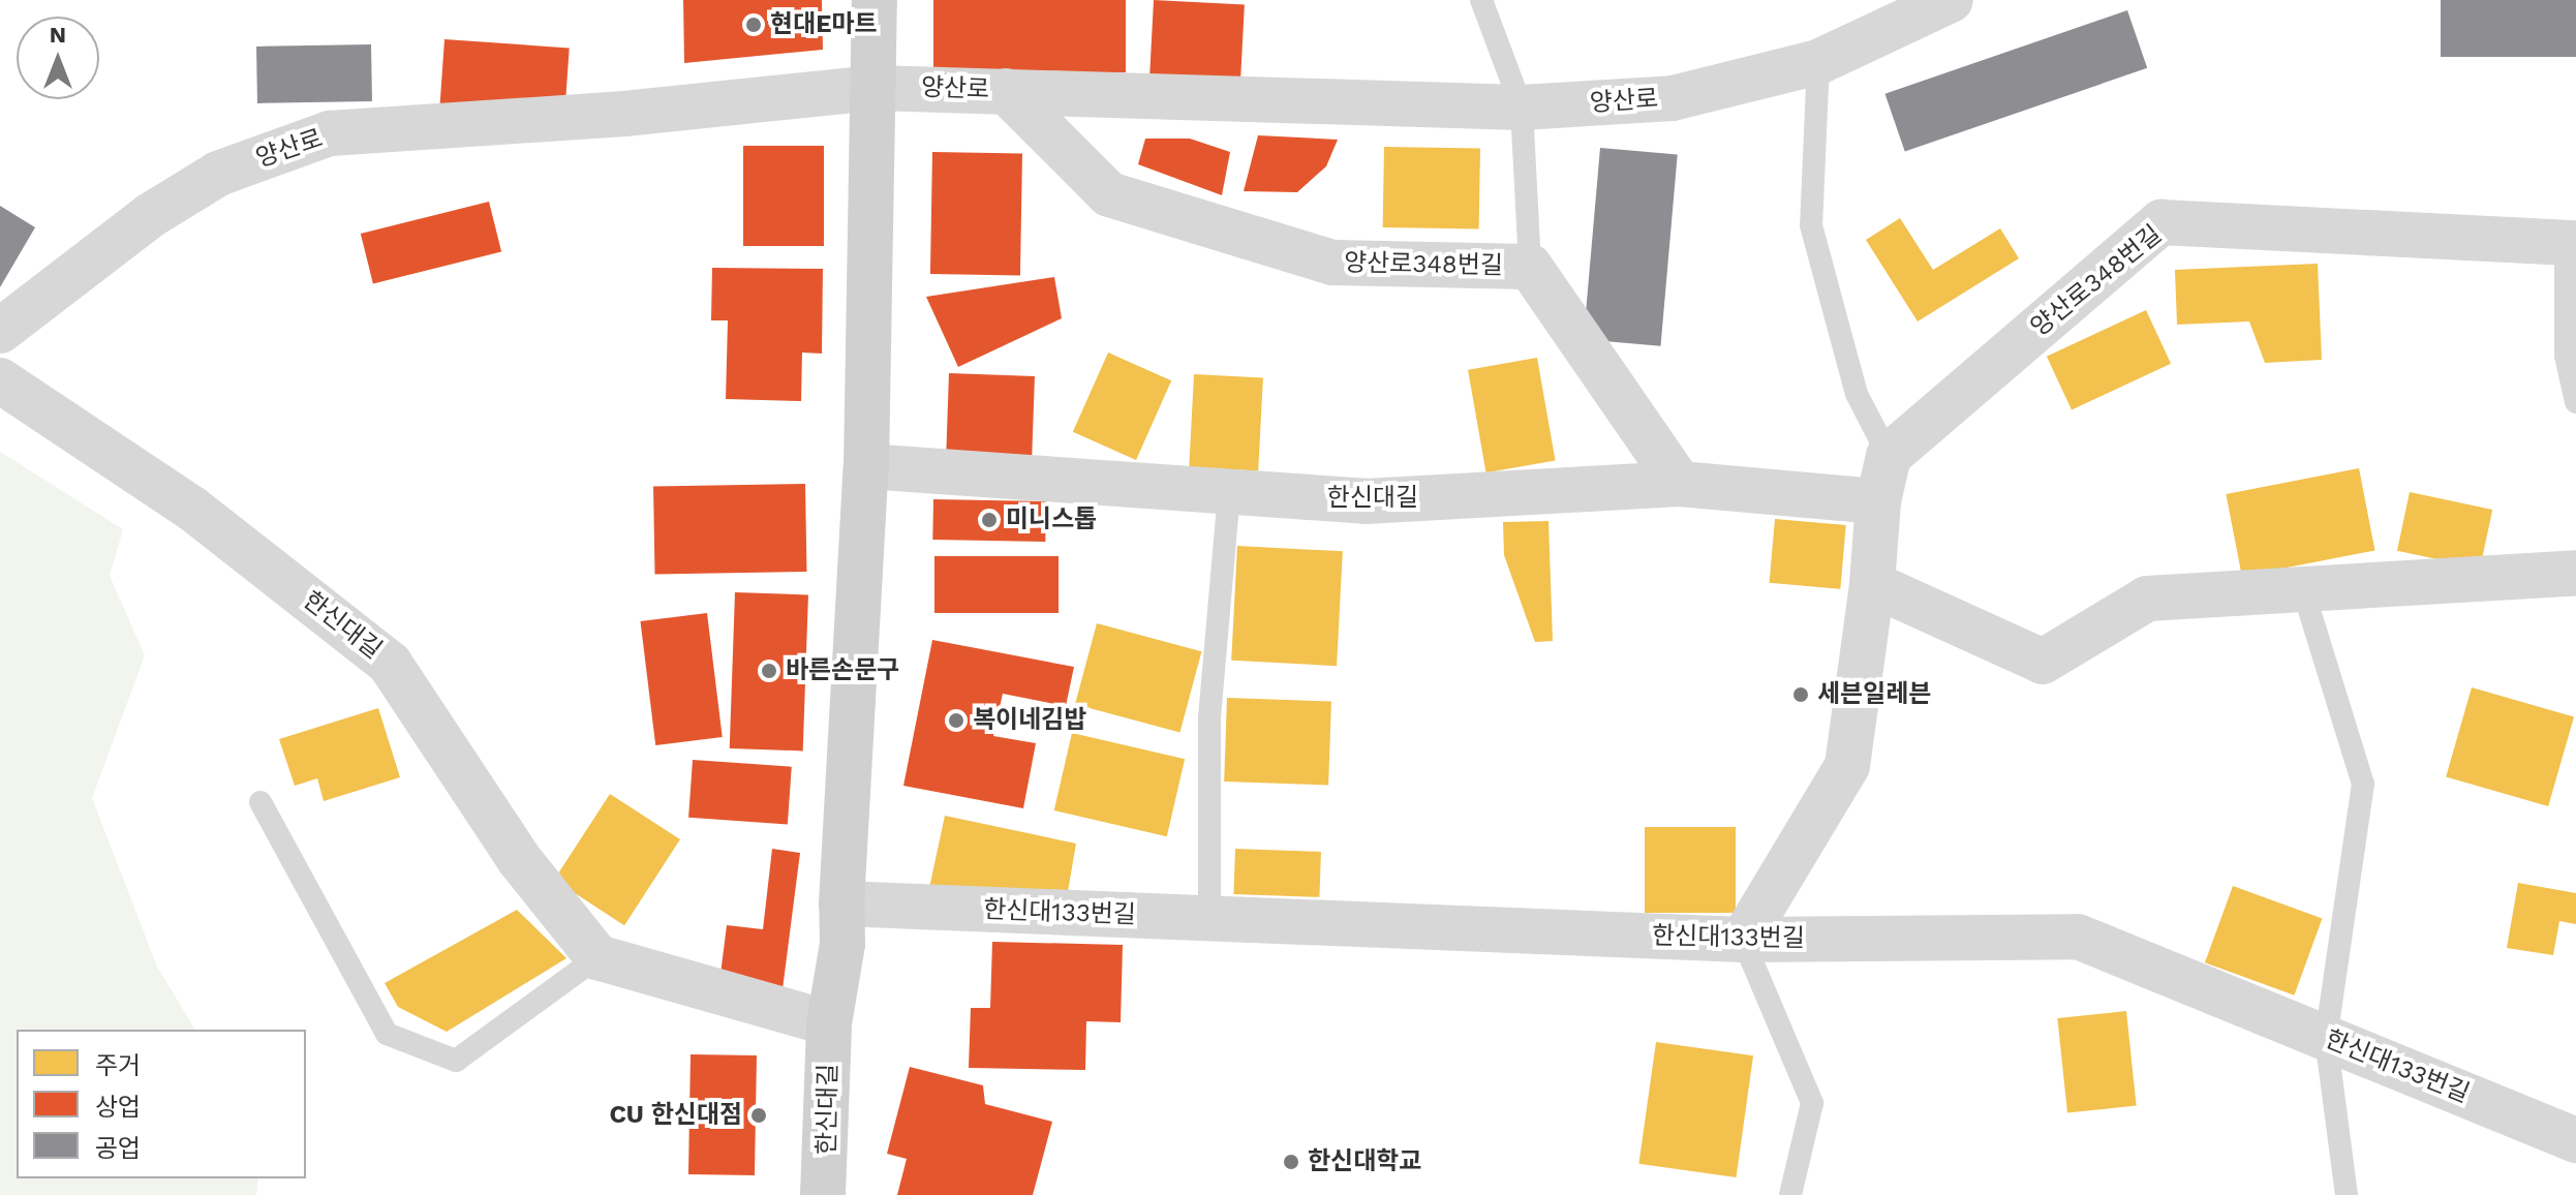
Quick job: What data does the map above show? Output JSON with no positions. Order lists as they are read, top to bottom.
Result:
{
  "streets": {
    "street": [
      "양산로",
      "양산로348번길",
      "한신대길",
      "한신대133번길"
    ]
  },
  "crossings": [
    ["양산로", "양산로348번길"],
    ["양산로", "한신대길"],
    ["양산로348번길", "한신대길"],
    ["한신대길", "한신대133번길"]
  ],
  "places": [
    "현대E마트",
    "미니스톱",
    "바른손문구",
    "세븐일레븐",
    "복이네김밥",
    "CU 한신대점",
    "한신대학교"
  ],
  "legend": ["주거", "상업", "공업"],
  "north": "top"
}
